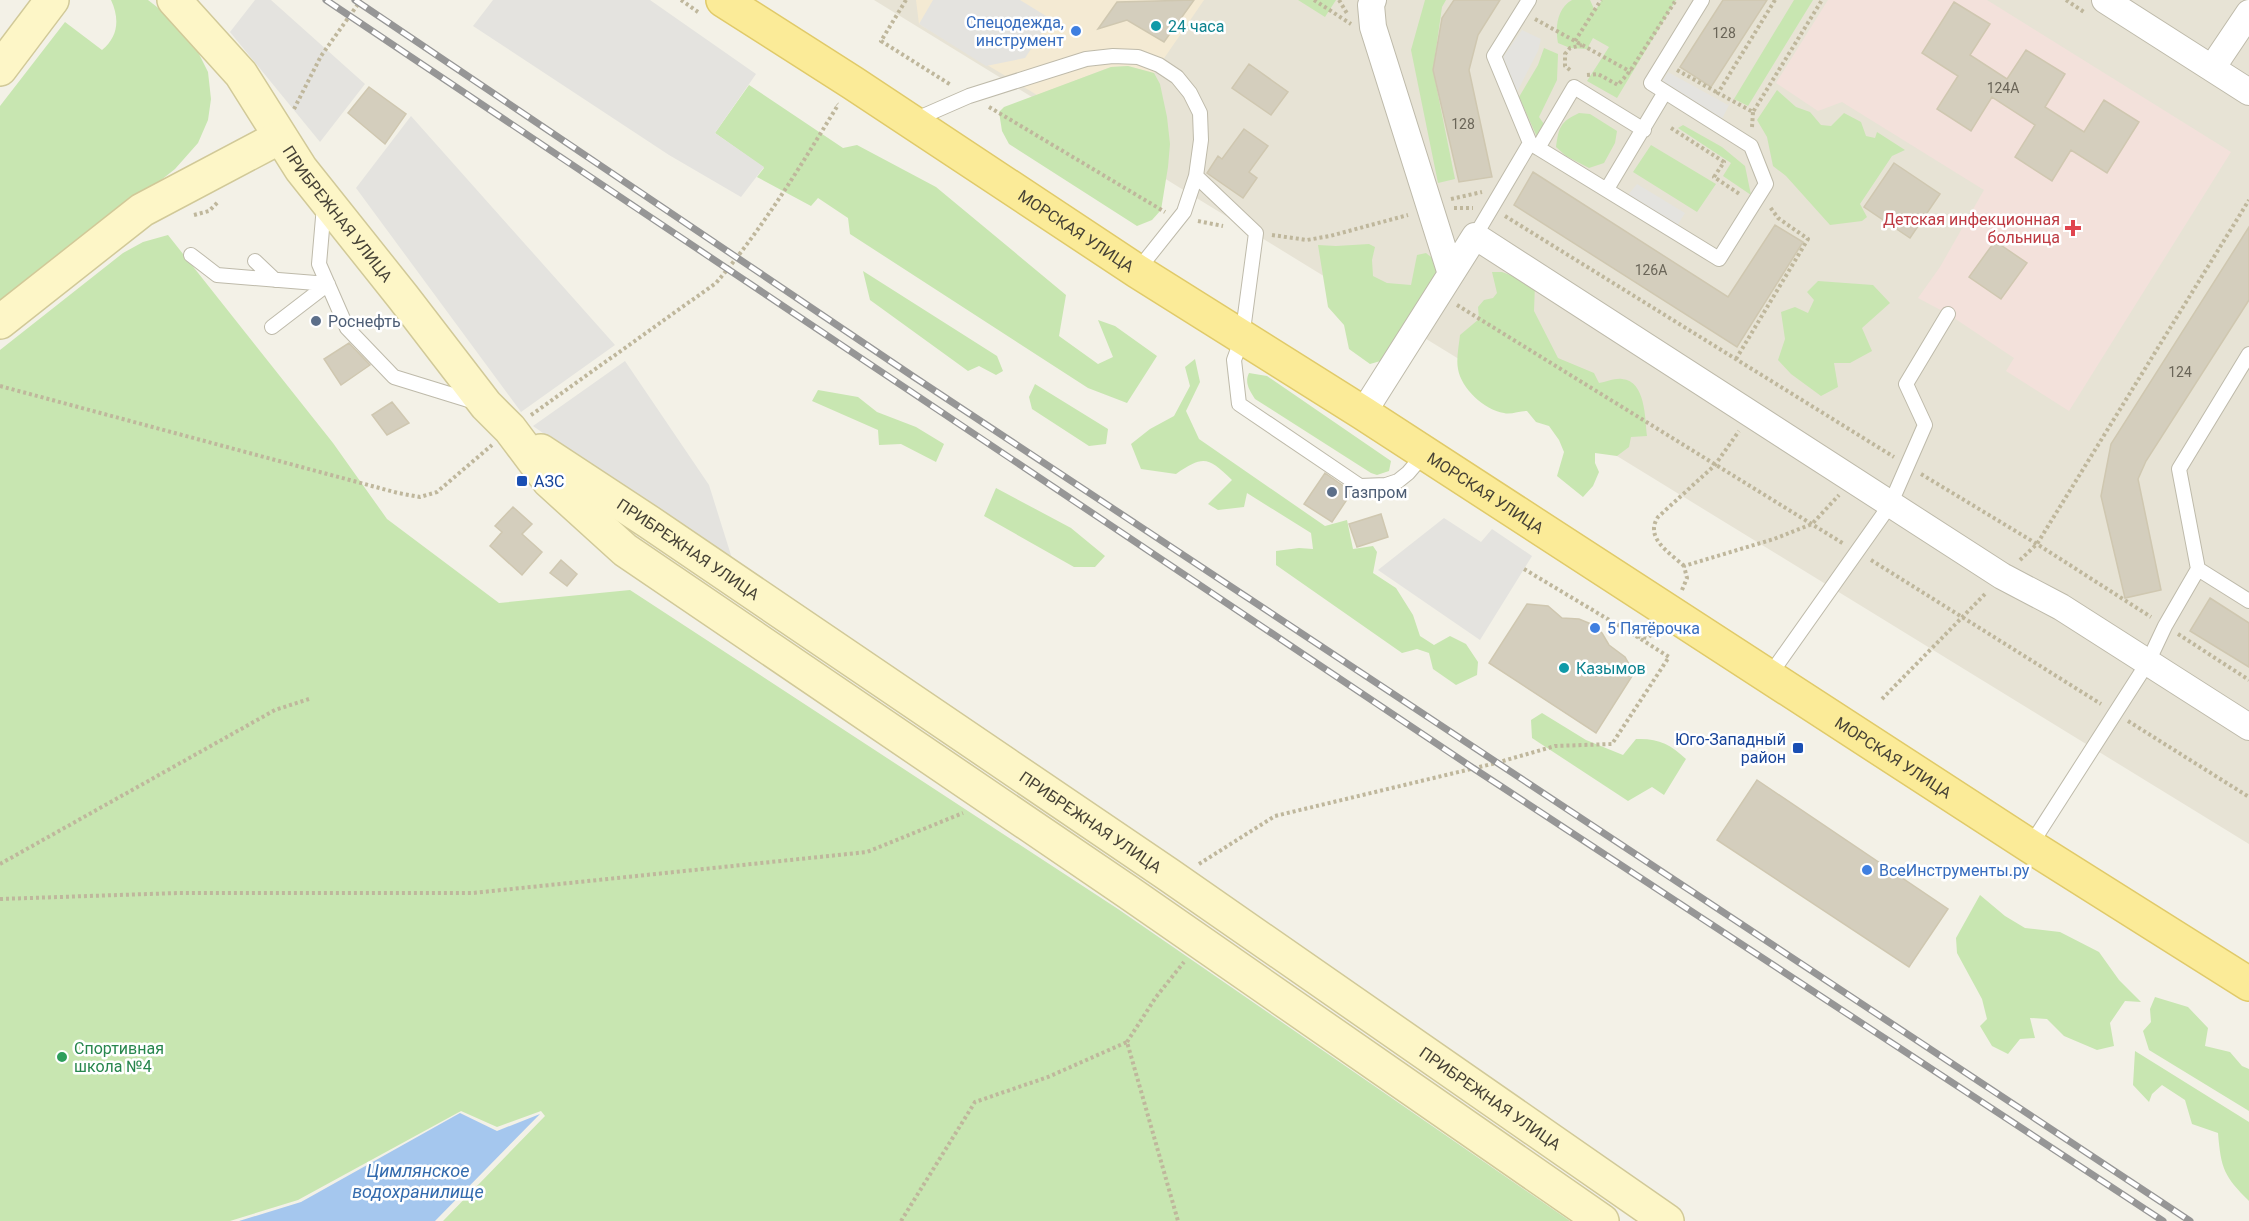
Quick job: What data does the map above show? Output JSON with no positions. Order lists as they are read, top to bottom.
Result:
{
  "streets": {
    "main road": ["ПРИБРЕЖНАЯ УЛИЦА", "МОРСКАЯ УЛИЦА"]
  },
  "water": ["Цимлянское водохранилище"],
  "places": {
    "other": [
      "24 часа",
      "Спецодежда, инструмент",
      "Роснефть",
      "Газпром",
      "5 Пятёрочка",
      "Казымов",
      "ВсеИнструменты.ру",
      "Спортивная школа №4"
    ],
    "health": ["Детская инфекционная больница"],
    "transit": ["АЗС", "Юго-Западный район"]
  },
  "house_numbers": [
    "128",
    "124А",
    "128",
    "126А",
    "124"
  ]
}
